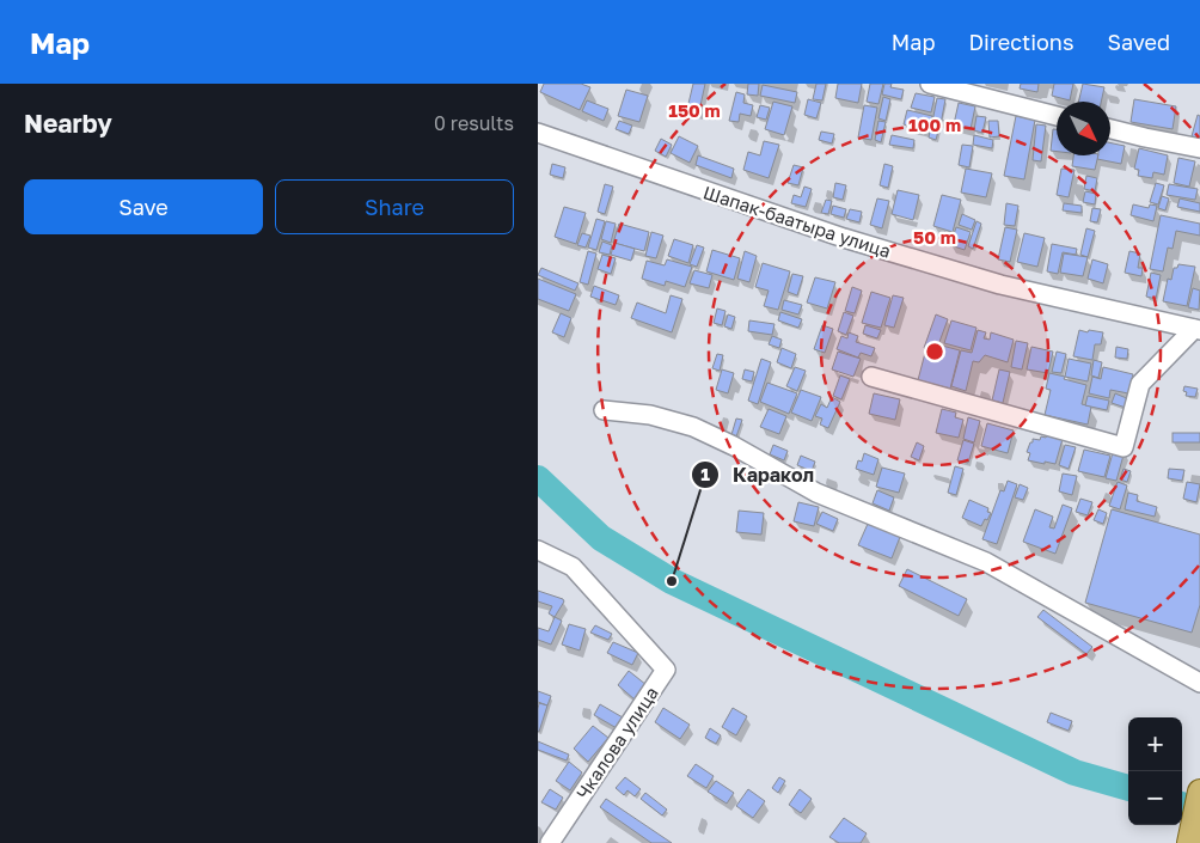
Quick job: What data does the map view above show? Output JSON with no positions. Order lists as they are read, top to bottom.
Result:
{
  "streets": {
    "street": ["Шапак-баатыра улица", "Чкалова улица"]
  },
  "places": ["Каракол"],
  "north": "bottom right",
  "page": {
    "header": "Map",
    "nav": ["Map", "Directions", "Saved"],
    "heading": ["Nearby", "0 results"],
    "buttons": ["Save", "Share"],
    "map_buttons": ["+", "−"]
  },
  "rings": ["150 m", "100 m", "50 m"]
}
